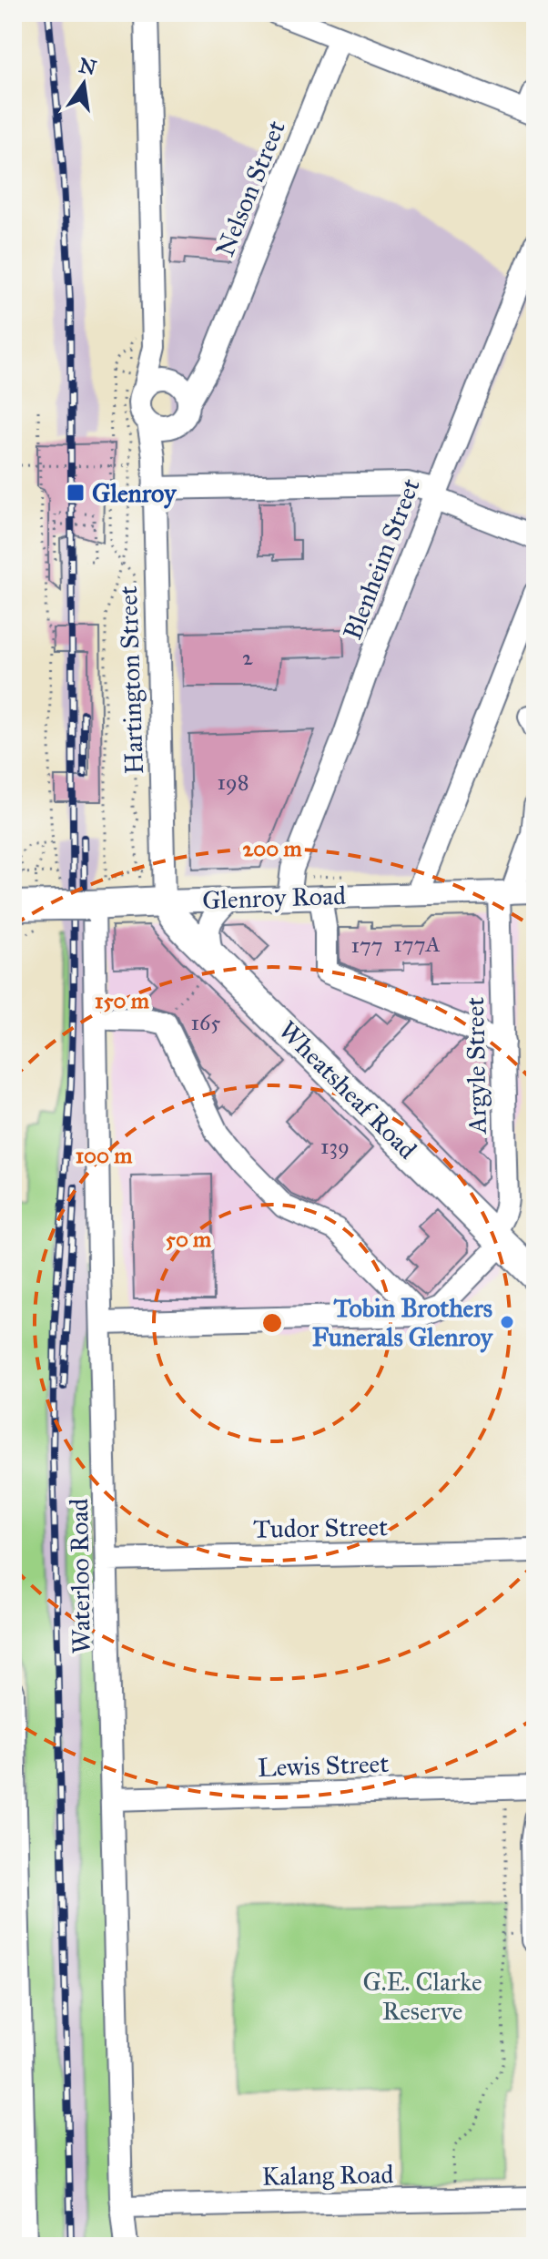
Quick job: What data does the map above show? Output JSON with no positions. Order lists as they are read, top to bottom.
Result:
{
  "streets": {
    "main road": ["Glenroy Road", "Wheatsheaf Road"],
    "street": [
      "Nelson Street",
      "Blenheim Street",
      "Hartington Street",
      "Argyle Street",
      "Tudor Street",
      "Waterloo Road",
      "Lewis Street",
      "Kalang Road"
    ]
  },
  "crossings": [
    ["Nelson Street", "Hartington Street"],
    ["Blenheim Street", "Glenroy Road"],
    ["Hartington Street", "Glenroy Road"],
    ["Hartington Street", "Wheatsheaf Road"],
    ["Glenroy Road", "Argyle Street"],
    ["Glenroy Road", "Wheatsheaf Road"],
    ["Glenroy Road", "Waterloo Road"],
    ["Argyle Street", "Wheatsheaf Road"],
    ["Tudor Street", "Waterloo Road"],
    ["Waterloo Road", "Lewis Street"],
    ["Waterloo Road", "Kalang Road"]
  ],
  "parks": ["G.E. Clarke Reserve"],
  "places": {
    "transit": ["Glenroy"],
    "other": ["Tobin Brothers Funerals Glenroy"]
  },
  "house_numbers": [
    "2",
    "198",
    "177A",
    "177",
    "165",
    "139"
  ],
  "north": "top",
  "rings": [
    "200 m",
    "150 m",
    "100 m",
    "50 m"
  ]
}
